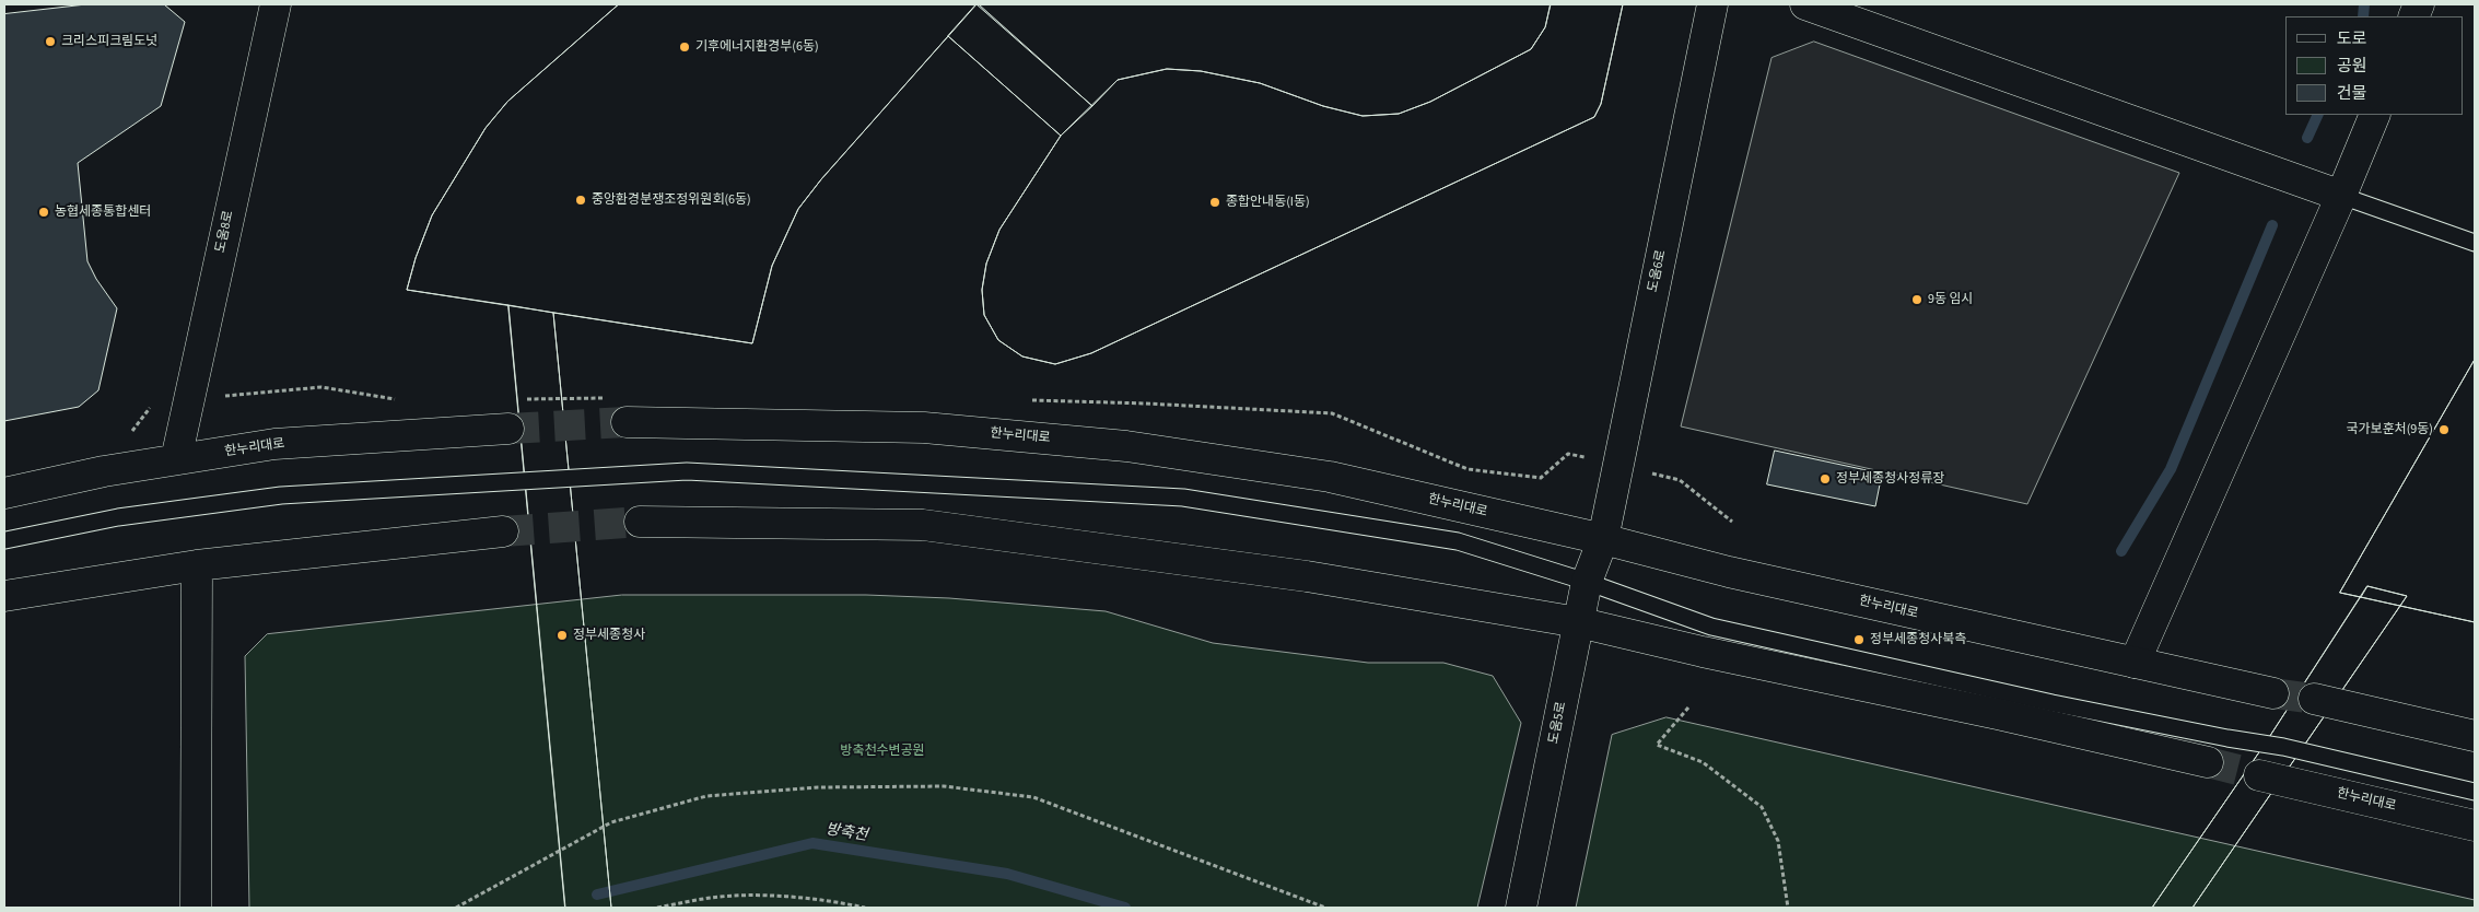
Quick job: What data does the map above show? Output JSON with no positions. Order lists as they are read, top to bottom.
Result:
{
  "streets": {
    "street": [
      "도움8로",
      "도움6로",
      "한누리대로",
      "도움5로"
    ]
  },
  "crossings": [
    ["도움8로", "한누리대로"],
    ["도움6로", "한누리대로"],
    ["도움6로", "도움5로"],
    ["한누리대로", "도움5로"]
  ],
  "water": ["방축천"],
  "parks": ["방축천수변공원"],
  "places": [
    "크리스피크림도넛",
    "기후에너지환경부(6동)",
    "중앙환경분쟁조정위원회(6동)",
    "종합안내동(I동)",
    "농협세종통합센터",
    "9동 임시",
    "국가보훈처(9동)",
    "정부세종청사정류장",
    "정부세종청사",
    "정부세종청사북측"
  ],
  "legend": ["도로", "공원", "건물"]
}
